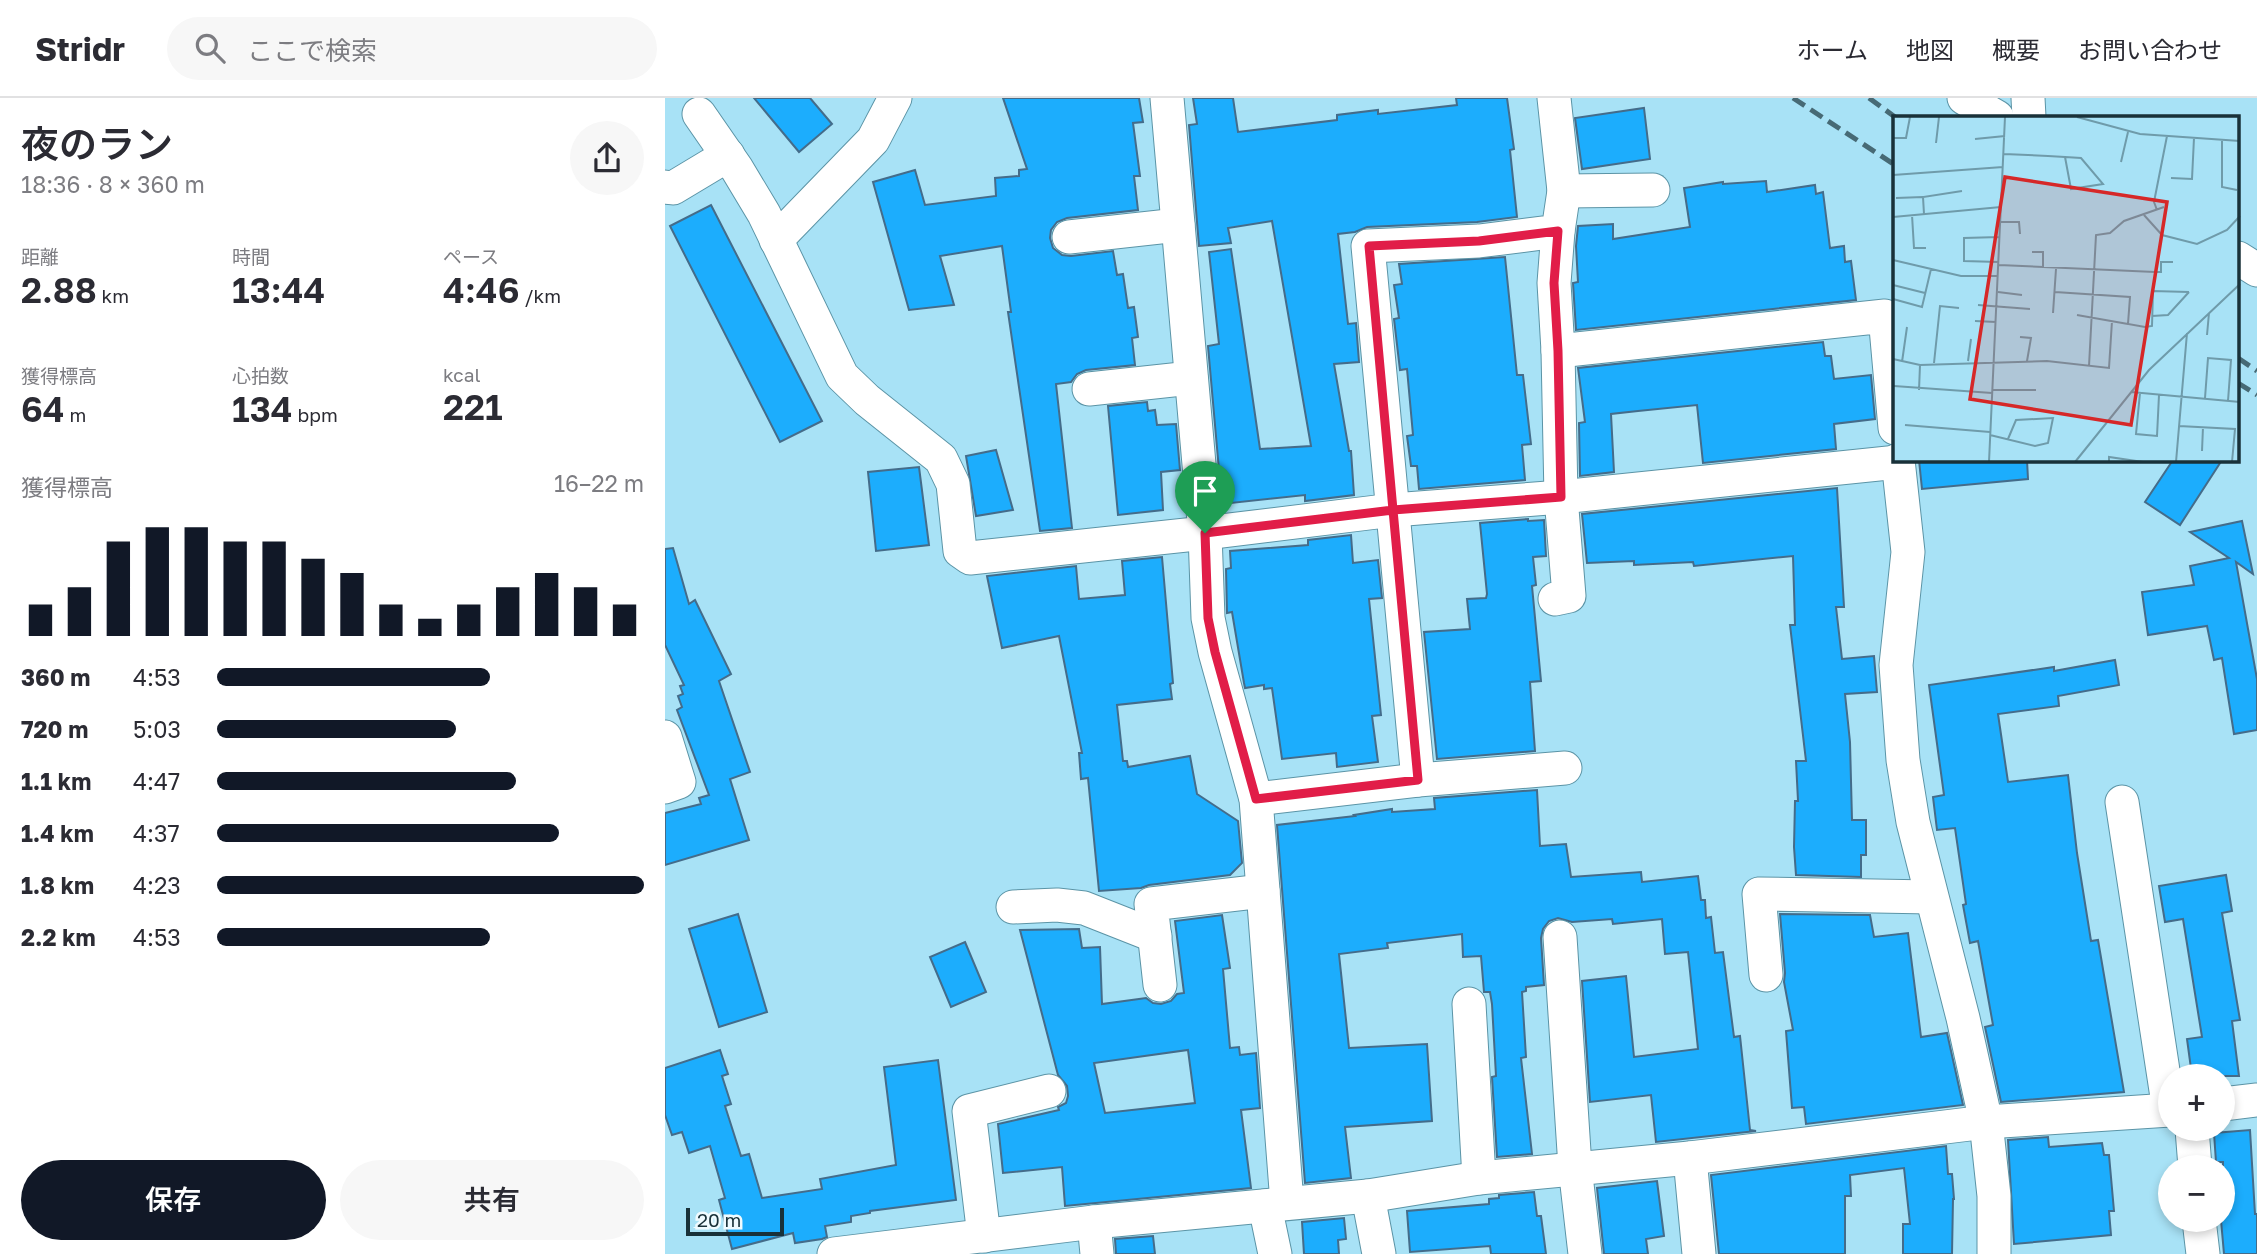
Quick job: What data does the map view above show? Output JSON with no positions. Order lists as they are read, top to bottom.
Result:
{
  "scale_bar": "20 m",
  "page": {
    "header": "Stridr",
    "search": "ここで検索",
    "nav": [
      "ホーム",
      "地図",
      "概要",
      "お問い合わせ"
    ],
    "heading": ["夜のラン", "18:36 · 8 × 360 m"],
    "stats": [
      ["距離", "2.88 km"],
      ["時間", "13:44"],
      ["ペース", "4:46 /km"],
      ["獲得標高", "64 m"],
      ["心拍数", "134 bpm"],
      ["kcal", "221"]
    ],
    "chart": ["獲得標高", "16–22 m"],
    "list": [
      {
        "name": "360 m",
        "note": "4:53"
      },
      {
        "name": "720 m",
        "note": "5:03"
      },
      {
        "name": "1.1 km",
        "note": "4:47"
      },
      {
        "name": "1.4 km",
        "note": "4:37"
      },
      {
        "name": "1.8 km",
        "note": "4:23"
      },
      {
        "name": "2.2 km",
        "note": "4:53"
      }
    ],
    "map_buttons": ["+", "−"],
    "buttons": ["保存", "共有"],
    "scale": "20 m"
  }
}
